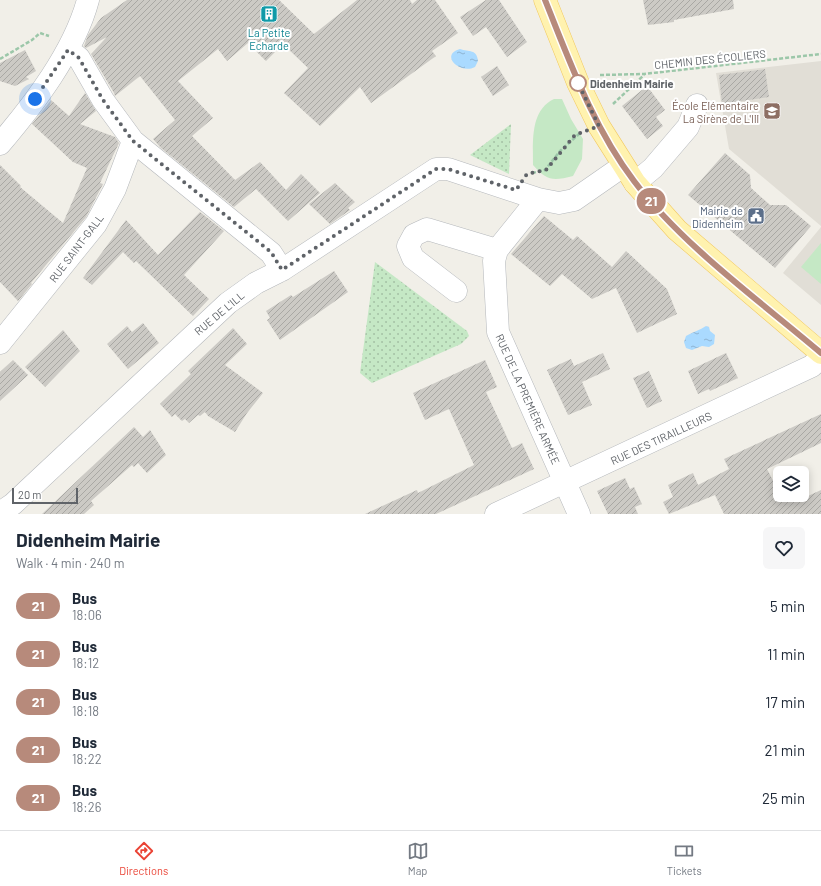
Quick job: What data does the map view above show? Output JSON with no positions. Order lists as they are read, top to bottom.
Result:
{
  "streets": {
    "street": [
      "RUE SAINT-GALL",
      "RUE DE L'ILL",
      "RUE DE LA PREMIÈRE ARMÉE",
      "RUE DES TIRAILLEURS"
    ],
    "path": ["CHEMIN DES ÉCOLIERS"]
  },
  "crossings": [
    ["RUE DE LA PREMIÈRE ARMÉE", "RUE DES TIRAILLEURS"]
  ],
  "places": {
    "building": ["La Petite Echarde"],
    "other": ["Didenheim Mairie"],
    "school or university": ["École Elémentaire La Sirène de L'Ill"],
    "public building": ["Mairie de Didenheim"]
  },
  "lines": ["bus line 21"],
  "scale_bar": "20 m",
  "page": {
    "on_map": "21",
    "scale": "20 m",
    "heading": ["Didenheim Mairie", "Walk · 4 min · 240 m"],
    "list": [
      {
        "mark": "21",
        "name": "Bus",
        "note": "18:06",
        "value": "5 min"
      },
      {
        "mark": "21",
        "name": "Bus",
        "note": "18:12",
        "value": "11 min"
      },
      {
        "mark": "21",
        "name": "Bus",
        "note": "18:18",
        "value": "17 min"
      },
      {
        "mark": "21",
        "name": "Bus",
        "note": "18:22",
        "value": "21 min"
      },
      {
        "mark": "21",
        "name": "Bus",
        "note": "18:26",
        "value": "25 min"
      }
    ],
    "tabs": ["Directions", "Map", "Tickets"]
  }
}
